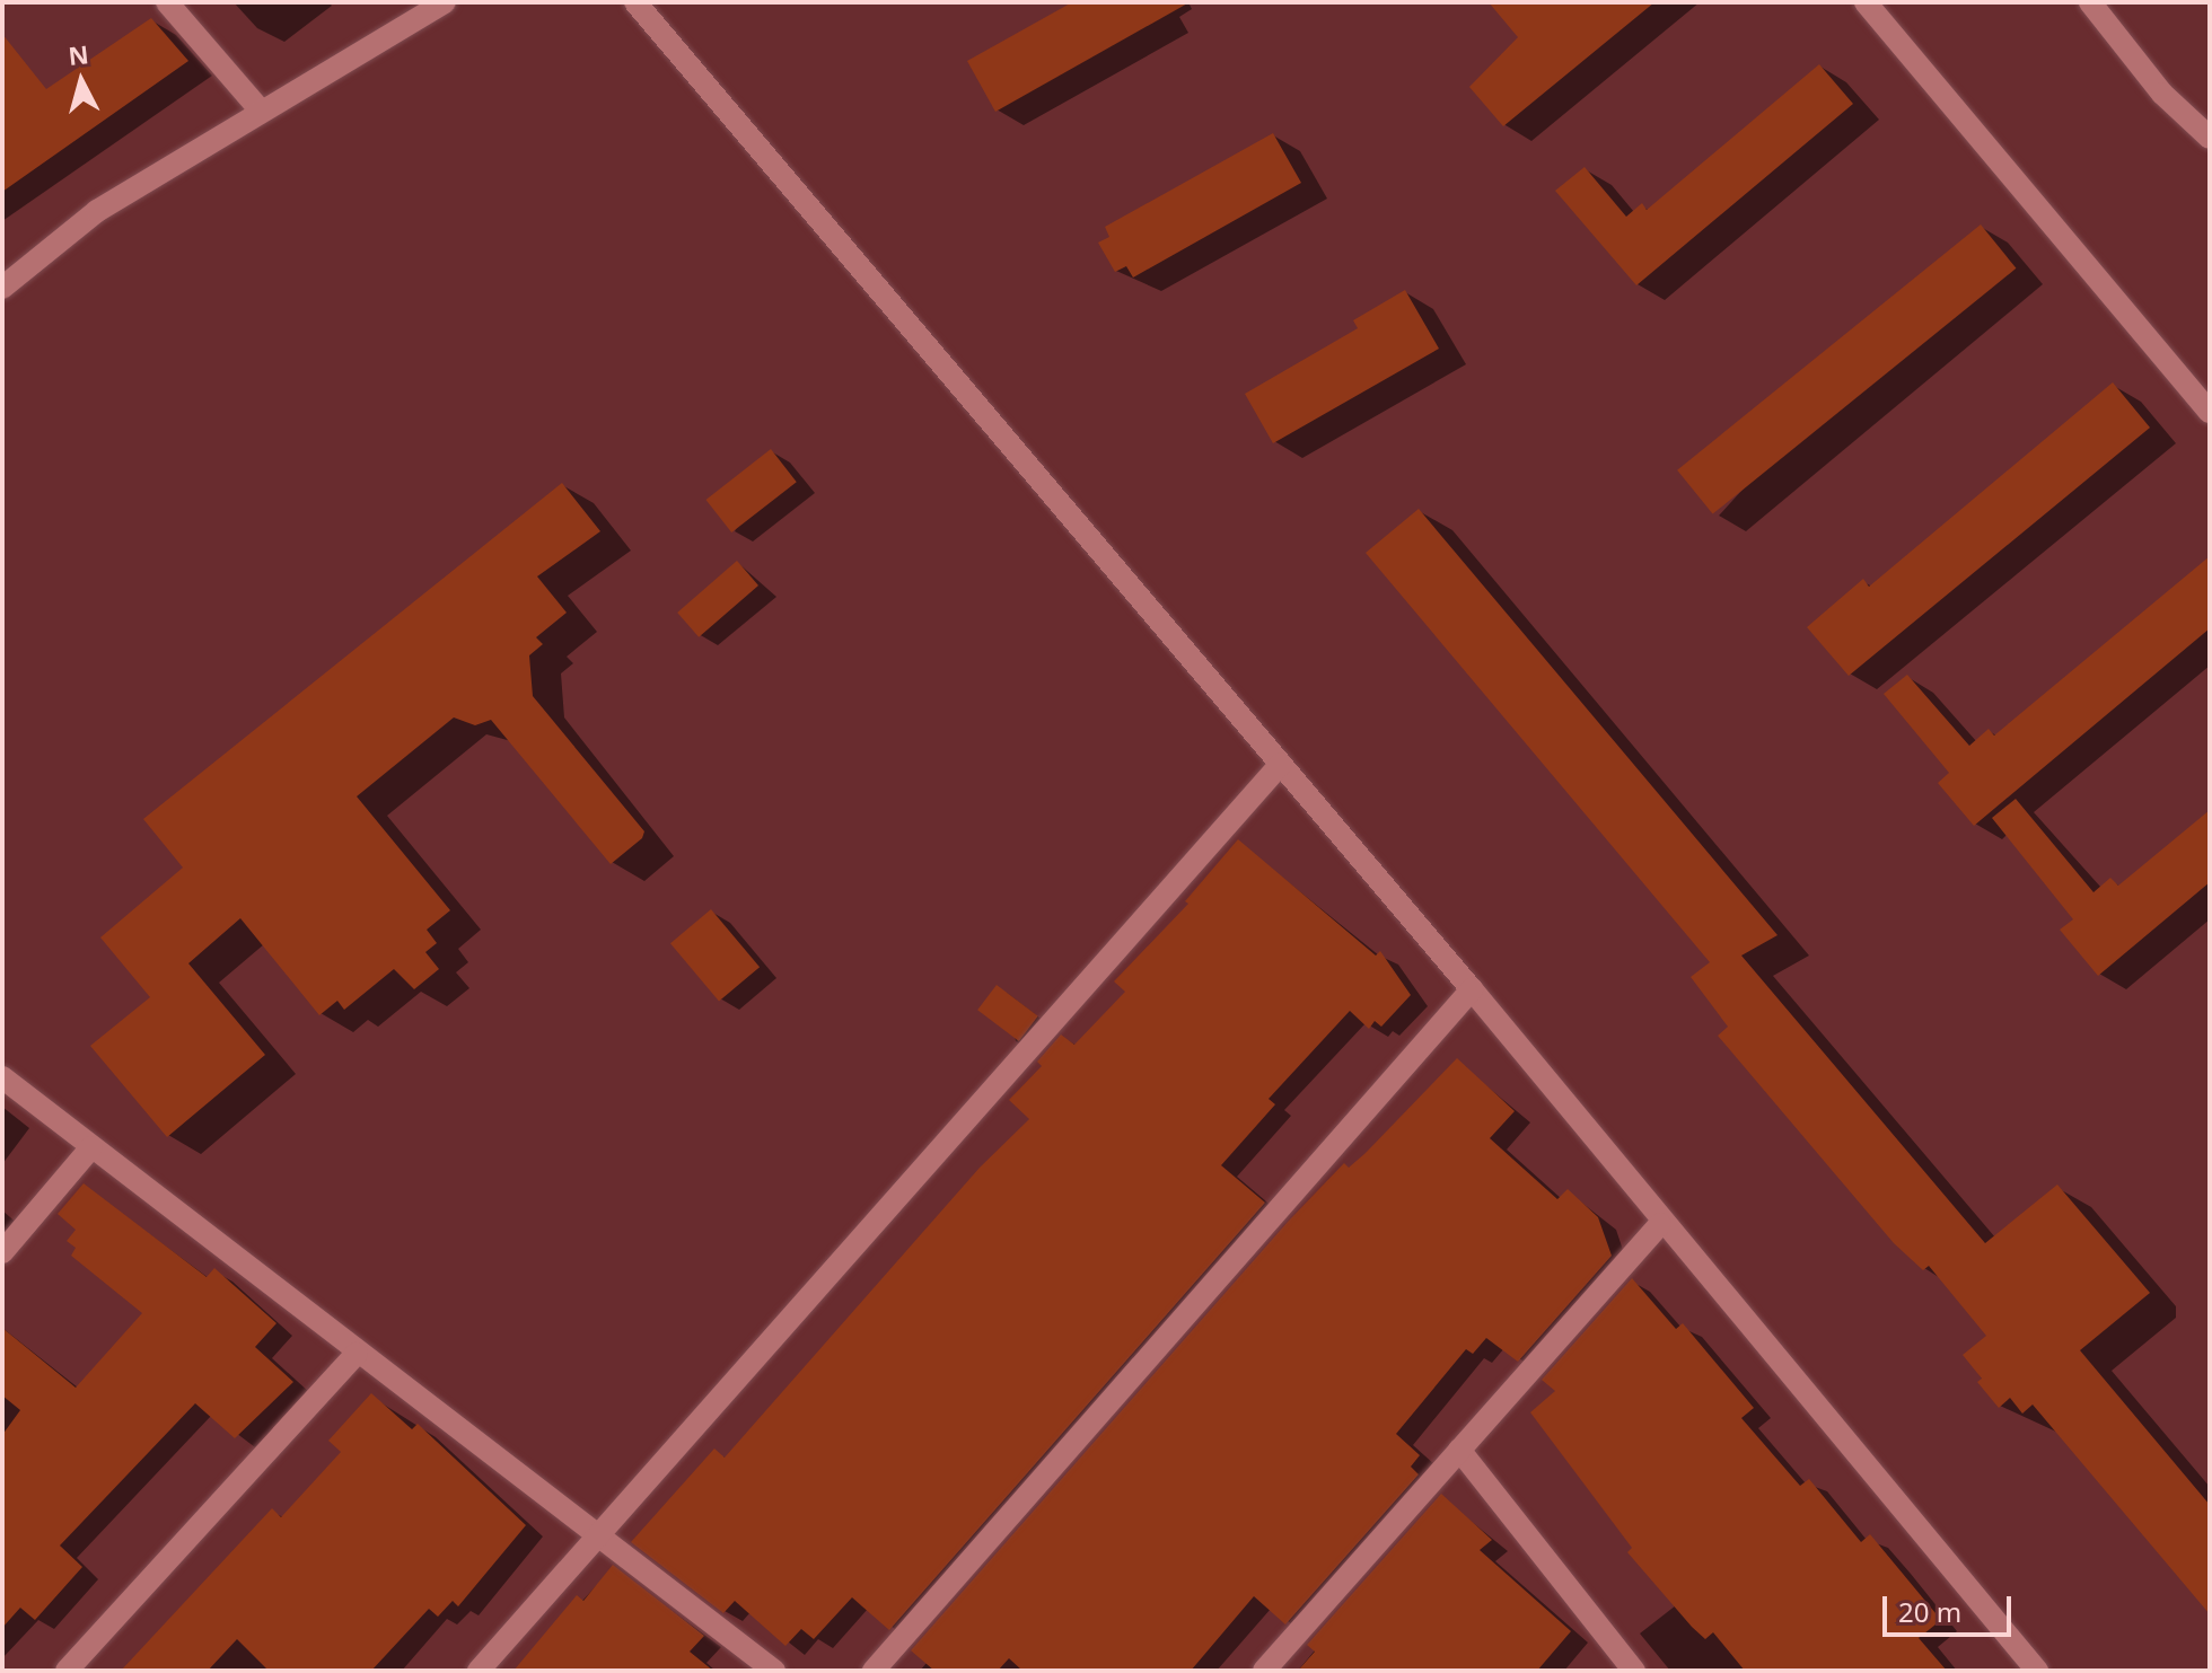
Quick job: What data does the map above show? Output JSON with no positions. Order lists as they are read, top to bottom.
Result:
{
  "scale_bar": "20 m",
  "north": "top"
}
